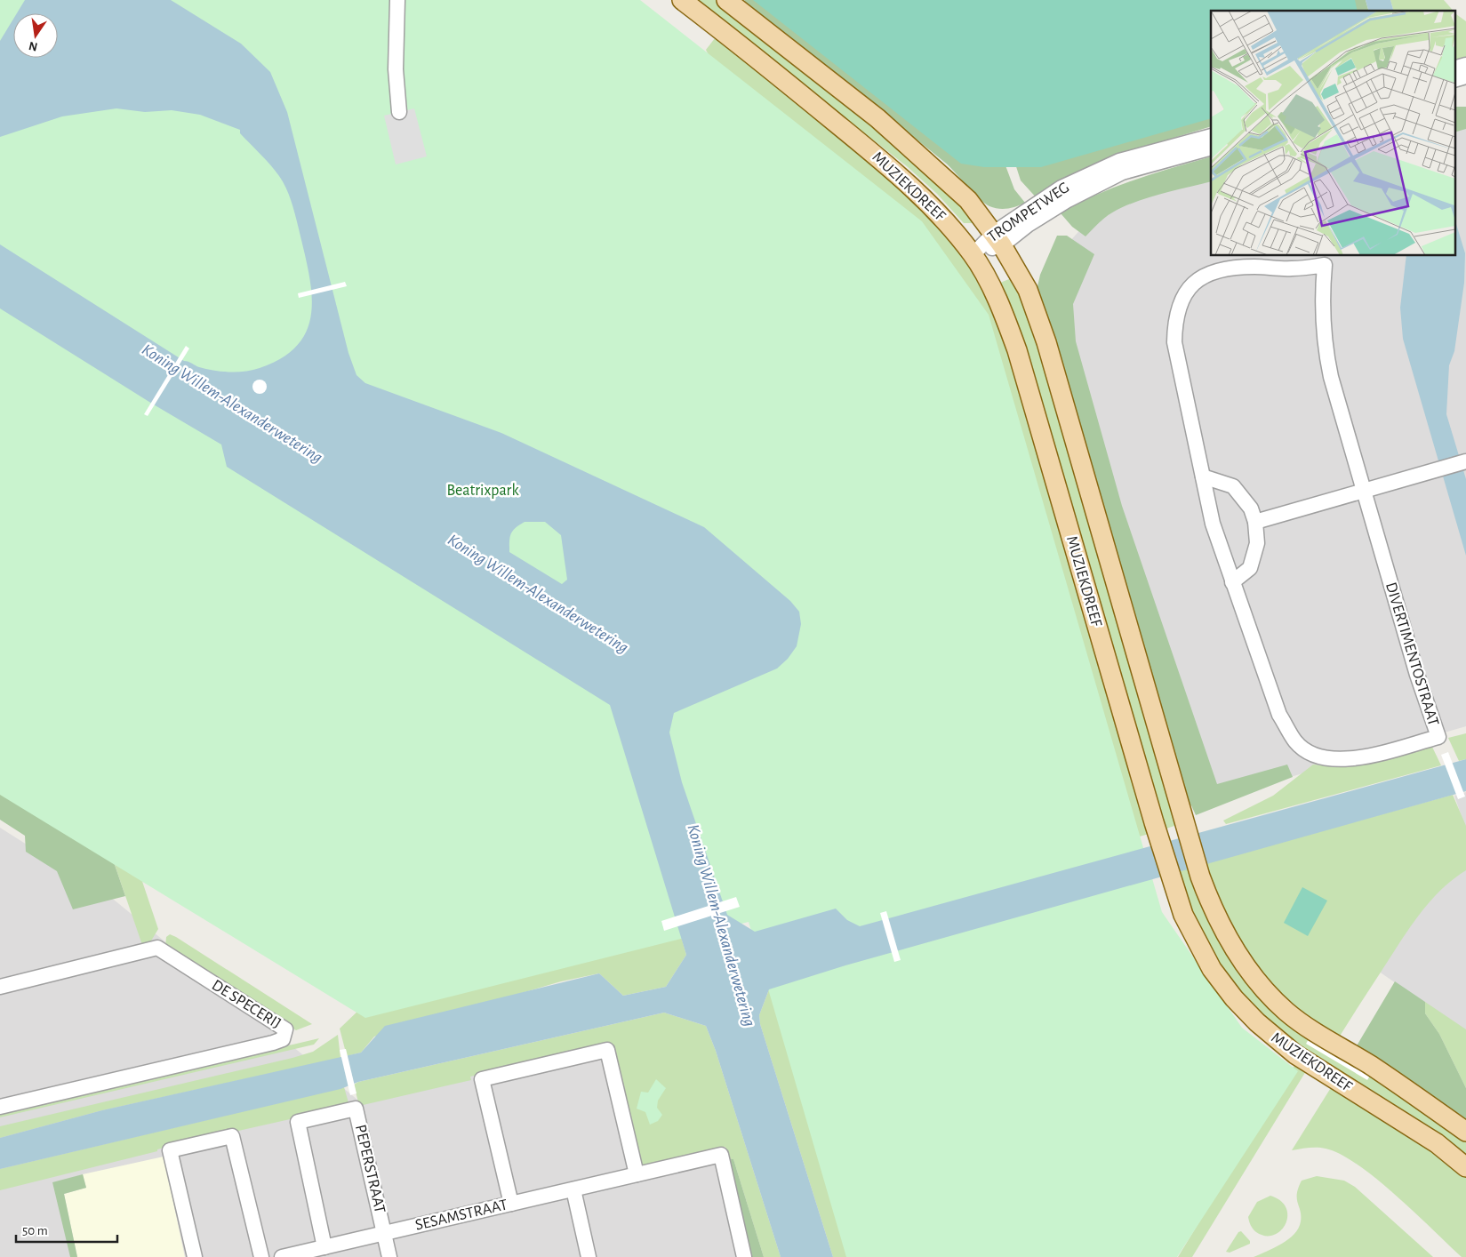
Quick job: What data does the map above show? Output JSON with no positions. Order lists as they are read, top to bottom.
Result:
{
  "streets": {
    "main road": ["MUZIEKDREEF"],
    "street": [
      "TROMPETWEG",
      "DIVERTIMENTOSTRAAT",
      "DE SPECERIJ",
      "PEPERSTRAAT",
      "SESAMSTRAAT"
    ]
  },
  "crossings": [
    ["MUZIEKDREEF", "TROMPETWEG"],
    ["PEPERSTRAAT", "SESAMSTRAAT"]
  ],
  "water": ["Koning Willem-Alexanderwetering"],
  "parks": ["Beatrixpark"],
  "scale_bar": "50 m",
  "north": "bottom"
}
